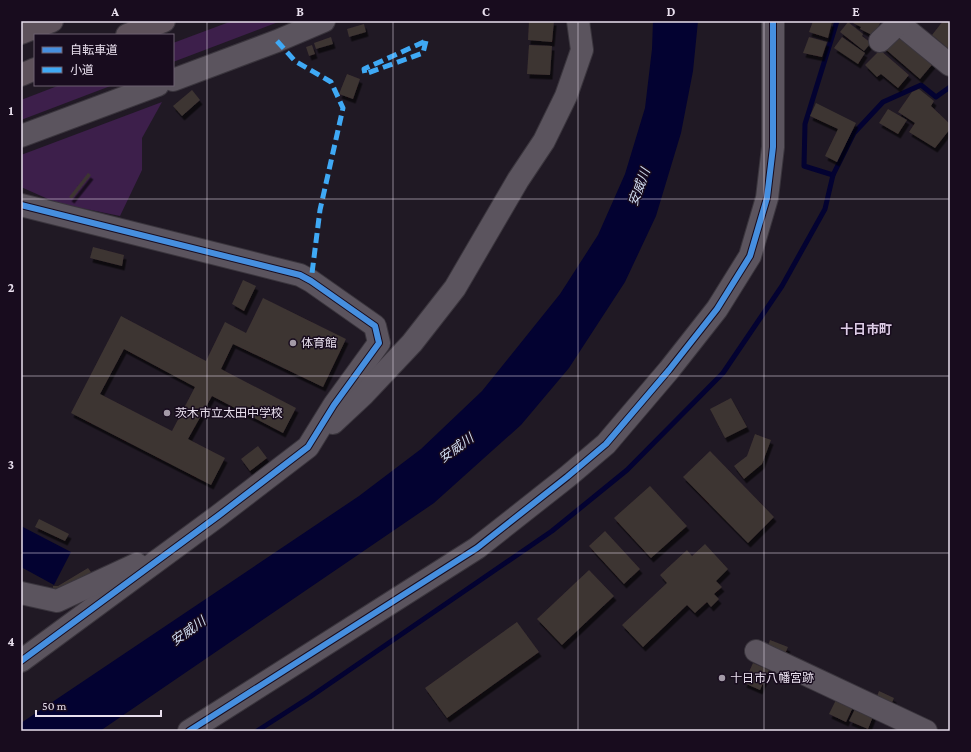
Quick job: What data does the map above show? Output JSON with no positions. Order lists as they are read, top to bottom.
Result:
{
  "districts": ["十日市町"],
  "water": ["安威川"],
  "places": ["体育館", "茨木市立太田中学校", "十日市八幡宮跡"],
  "legend": ["自転車道", "小道"],
  "scale_bar": "50 m",
  "grid": {
    "columns": [
      "A",
      "B",
      "C",
      "D",
      "E"
    ],
    "rows": [
      "1",
      "2",
      "3",
      "4"
    ]
  }
}
